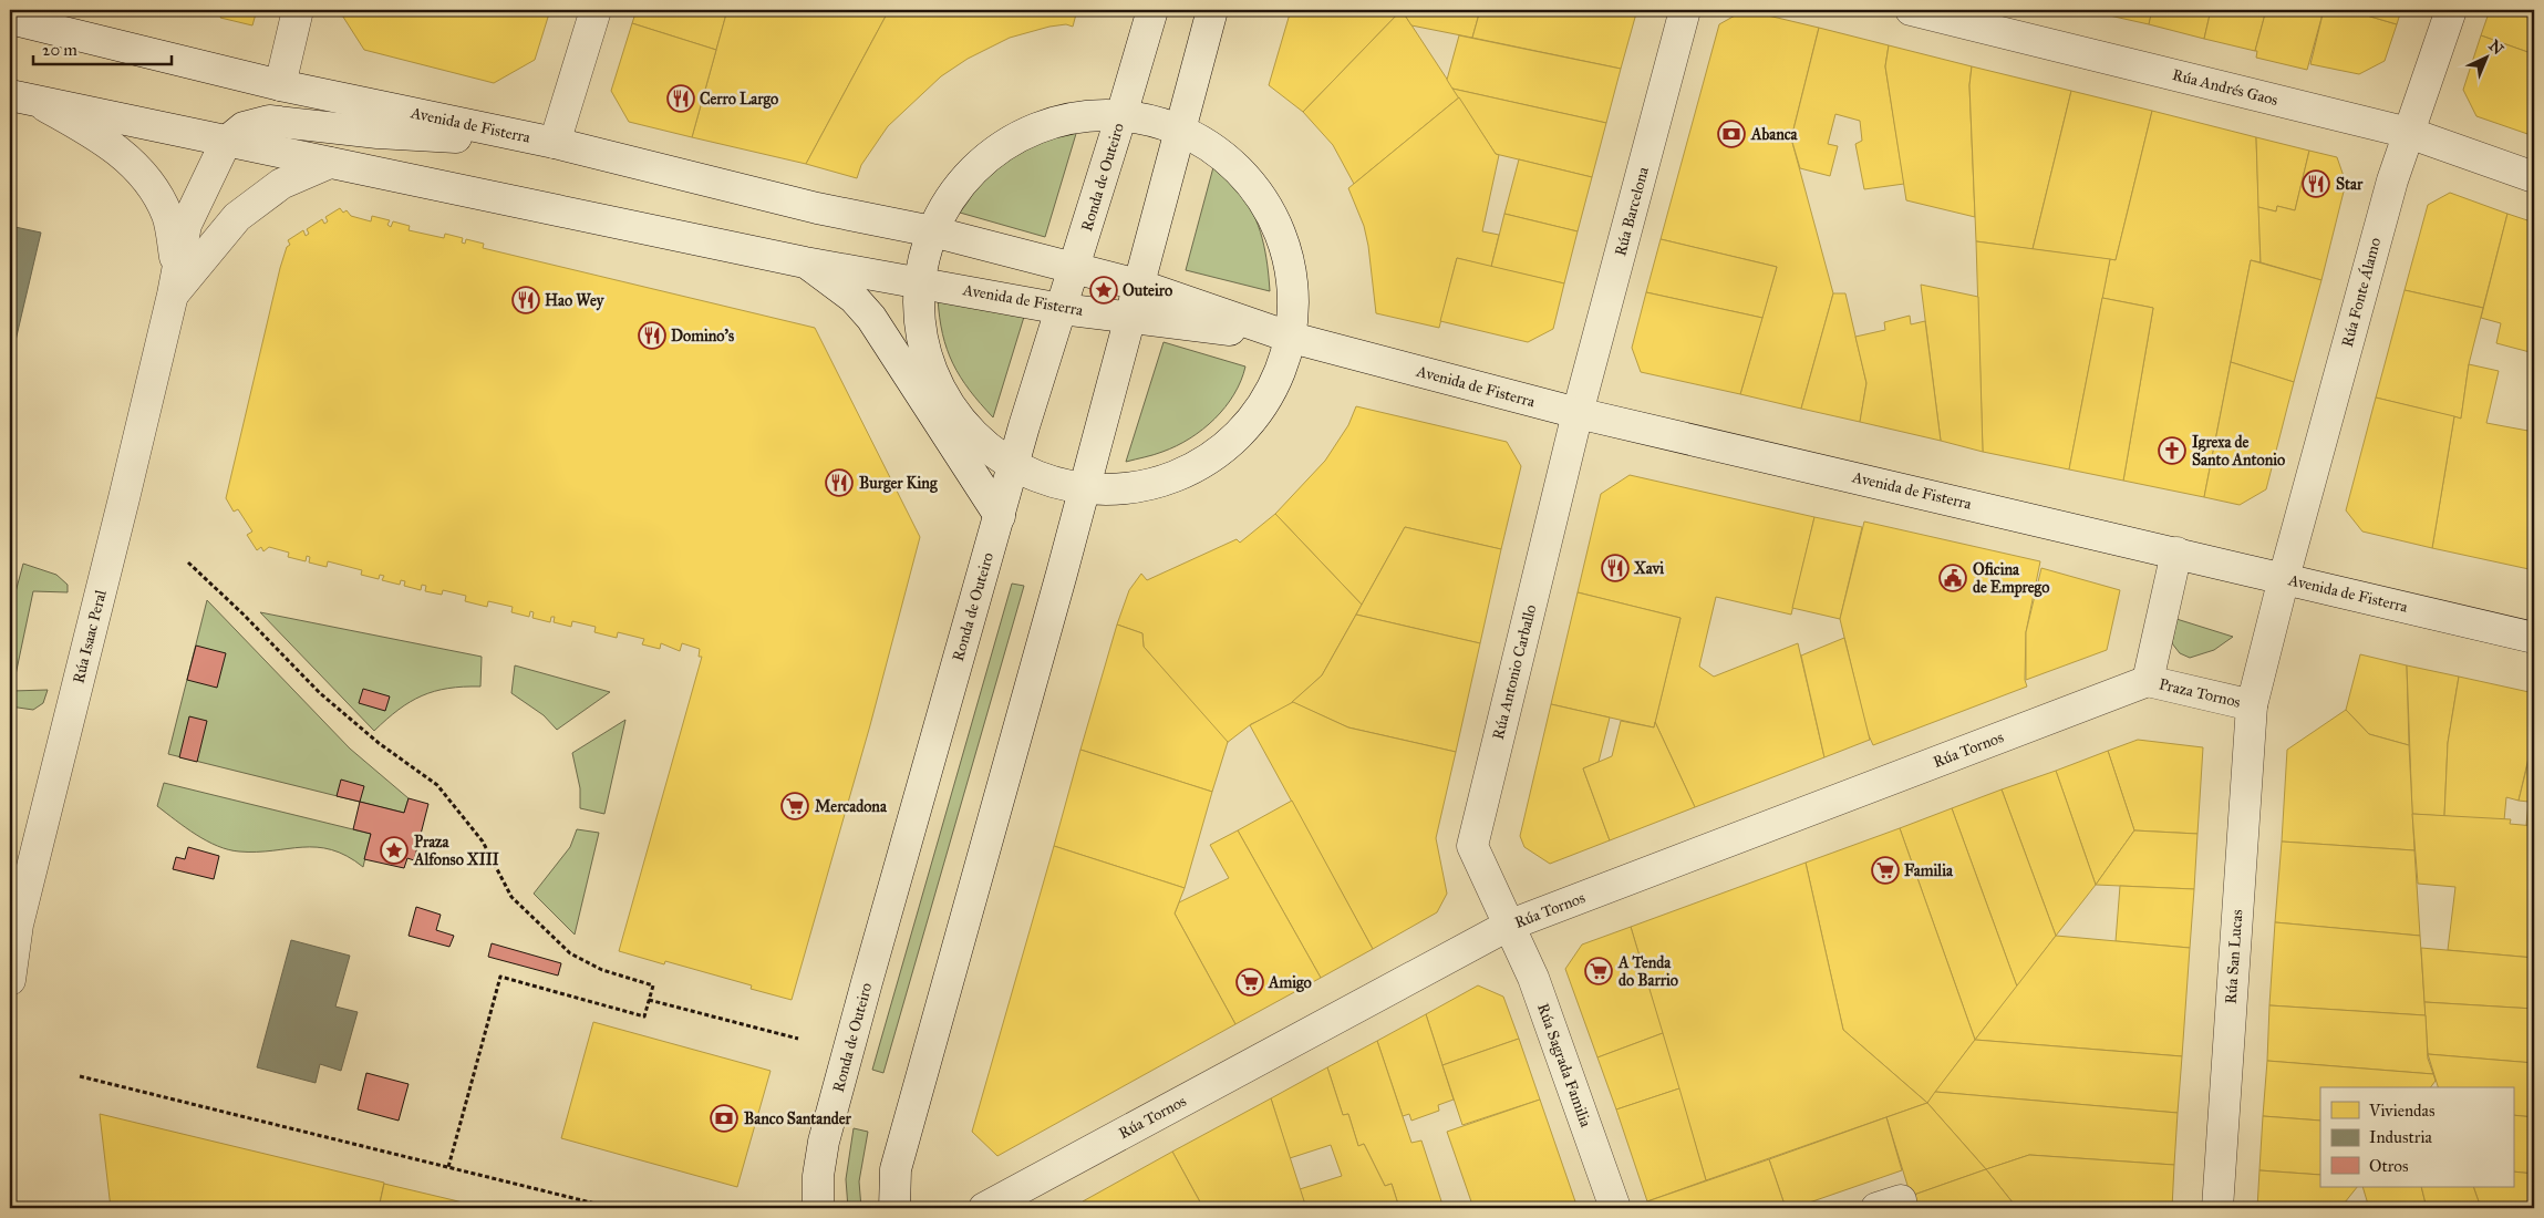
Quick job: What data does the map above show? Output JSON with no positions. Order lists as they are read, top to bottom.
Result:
{
  "streets": {
    "street": [
      "Rúa Andrés Gaos",
      "Avenida de Fisterra",
      "Ronda de Outeiro",
      "Rúa Barcelona",
      "Rúa Fonte Álamo",
      "Rúa Isaac Peral",
      "Rúa Antonio Carballo",
      "Praza Tornos",
      "Rúa Tornos",
      "Rúa San Lucas",
      "Rúa Sagrada Familia"
    ]
  },
  "crossings": [
    ["Rúa Andrés Gaos", "Rúa Fonte Álamo"],
    ["Avenida de Fisterra", "Ronda de Outeiro"],
    ["Avenida de Fisterra", "Rúa Barcelona"],
    ["Avenida de Fisterra", "Rúa Fonte Álamo"],
    ["Avenida de Fisterra", "Rúa Isaac Peral"],
    ["Avenida de Fisterra", "Rúa Antonio Carballo"],
    ["Avenida de Fisterra", "Praza Tornos"],
    ["Rúa Barcelona", "Rúa Antonio Carballo"],
    ["Rúa Fonte Álamo", "Praza Tornos"],
    ["Rúa Antonio Carballo", "Rúa Tornos"],
    ["Rúa Antonio Carballo", "Rúa Sagrada Familia"],
    ["Praza Tornos", "Rúa Tornos"],
    ["Praza Tornos", "Rúa San Lucas"],
    ["Rúa Tornos", "Rúa Sagrada Familia"]
  ],
  "places": {
    "restaurant": [
      "Cerro Largo",
      "Star",
      "Hao Wey",
      "Domino's",
      "Burger King",
      "Xavi"
    ],
    "bank": ["Abanca", "Banco Santander"],
    "place": ["Outeiro", "Praza Alfonso XIII"],
    "church": ["Igrexa de Santo Antonio"],
    "public building": ["Oficina de Emprego"],
    "supermarket": [
      "Mercadona",
      "Familia",
      "A Tenda do Barrio",
      "Amigo"
    ]
  },
  "legend": ["Viviendas", "Industria", "Otros"],
  "scale_bar": "20 m",
  "north": "top right"
}
